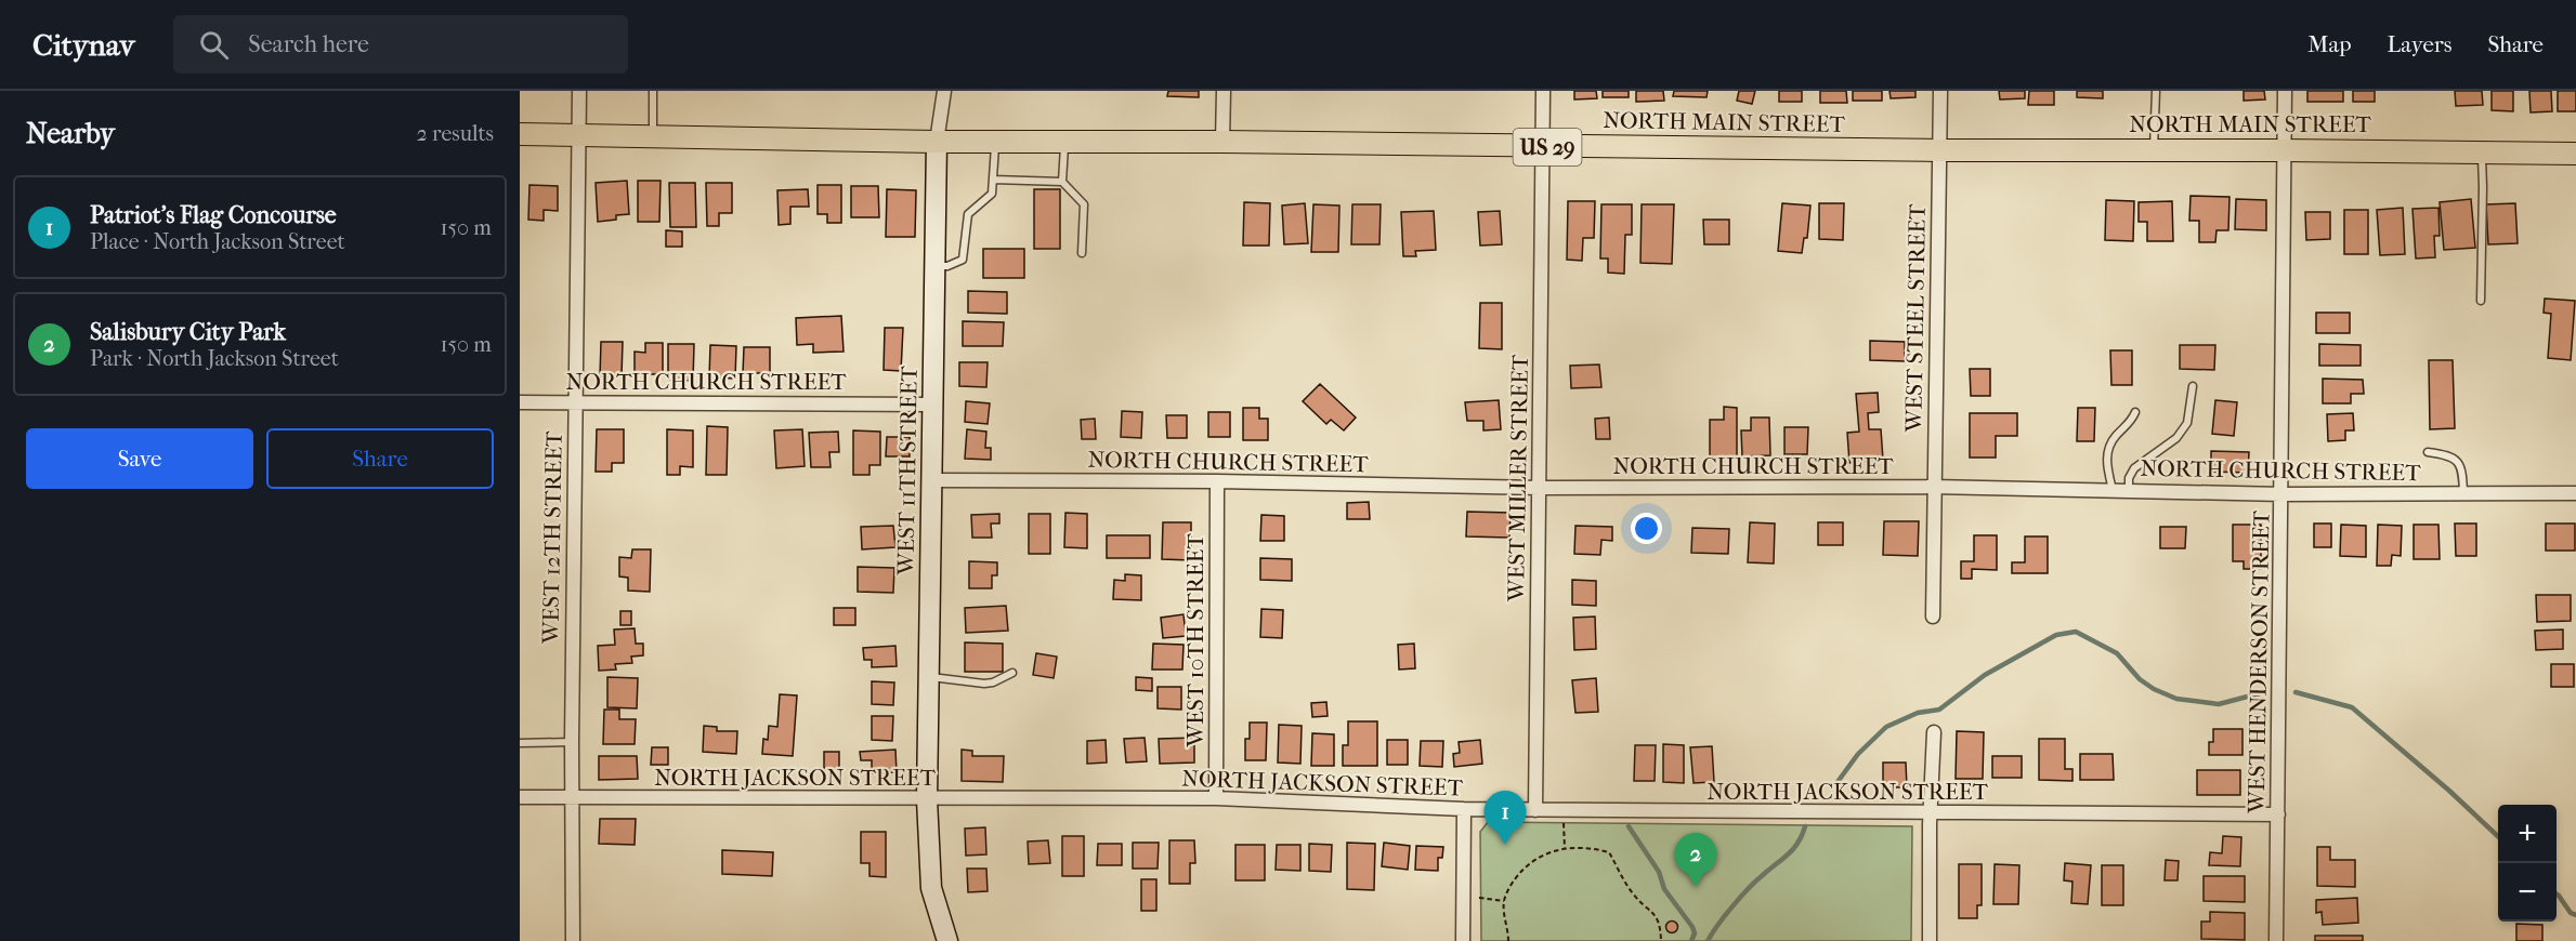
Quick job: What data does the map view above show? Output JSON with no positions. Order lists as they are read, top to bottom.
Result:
{
  "streets": {
    "main road": ["NORTH MAIN STREET", "US 29"],
    "street": [
      "WEST STEEL STREET",
      "NORTH CHURCH STREET",
      "WEST 11TH STREET",
      "WEST MILLER STREET",
      "WEST 12TH STREET",
      "WEST 10TH STREET",
      "WEST HENDERSON STREET",
      "NORTH JACKSON STREET"
    ]
  },
  "crossings": [
    ["NORTH MAIN STREET", "WEST STEEL STREET"],
    ["NORTH MAIN STREET", "WEST 11TH STREET"],
    ["NORTH MAIN STREET", "WEST MILLER STREET"],
    ["NORTH MAIN STREET", "WEST 12TH STREET"],
    ["NORTH MAIN STREET", "WEST HENDERSON STREET"],
    ["WEST STEEL STREET", "NORTH CHURCH STREET"],
    ["NORTH CHURCH STREET", "WEST 11TH STREET"],
    ["NORTH CHURCH STREET", "WEST MILLER STREET"],
    ["NORTH CHURCH STREET", "WEST 12TH STREET"],
    ["NORTH CHURCH STREET", "WEST 10TH STREET"],
    ["NORTH CHURCH STREET", "WEST HENDERSON STREET"],
    ["WEST 11TH STREET", "NORTH JACKSON STREET"],
    ["WEST MILLER STREET", "NORTH JACKSON STREET"],
    ["WEST 12TH STREET", "NORTH JACKSON STREET"],
    ["WEST 10TH STREET", "NORTH JACKSON STREET"],
    ["WEST HENDERSON STREET", "NORTH JACKSON STREET"]
  ],
  "page": {
    "header": "Citynav",
    "search": "Search here",
    "nav": ["Map", "Layers", "Share"],
    "heading": ["Nearby", "2 results"],
    "list": [
      {
        "mark": "1",
        "name": "Patriot’s Flag Concourse",
        "note": "Place · North Jackson Street",
        "value": "150 m"
      },
      {
        "mark": "2",
        "name": "Salisbury City Park",
        "note": "Park · North Jackson Street",
        "value": "150 m"
      }
    ],
    "buttons": ["Save", "Share"],
    "pins": ["1", "2"],
    "map_buttons": ["+", "−"]
  }
}
